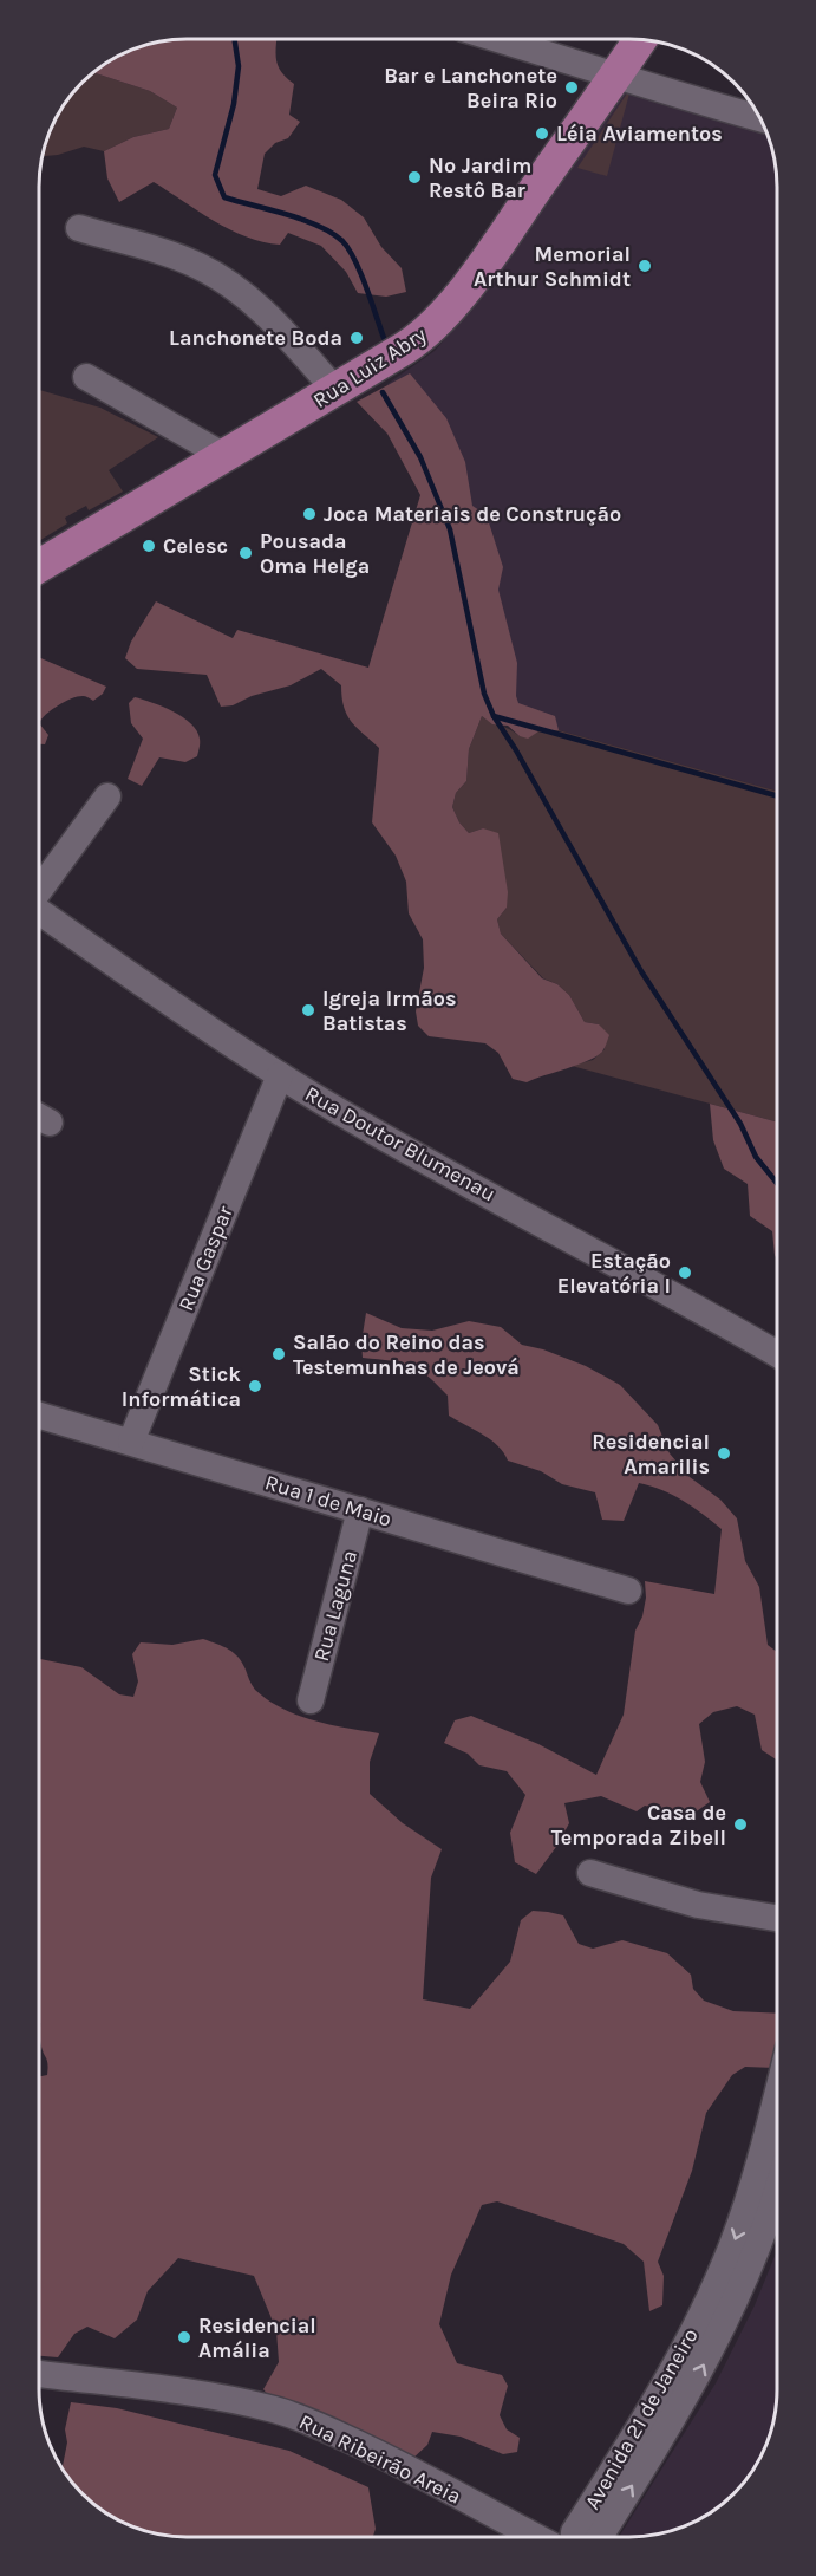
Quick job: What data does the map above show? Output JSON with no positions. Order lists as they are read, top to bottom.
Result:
{
  "streets": {
    "main road": ["Rua Luiz Abry"],
    "street": [
      "Rua Doutor Blumenau",
      "Rua Gaspar",
      "Rua 1 de Maio",
      "Rua Laguna",
      "Avenida 21 de Janeiro",
      "Rua Ribeirão Areia"
    ]
  },
  "crossings": [
    ["Rua Doutor Blumenau", "Rua Gaspar"],
    ["Rua Gaspar", "Rua 1 de Maio"],
    ["Rua 1 de Maio", "Rua Laguna"]
  ],
  "places": [
    "Bar e Lanchonete Beira Rio",
    "Léia Aviamentos",
    "No Jardim Restô Bar",
    "Memorial Arthur Schmidt",
    "Lanchonete Boda",
    "Joca Materiais de Construção",
    "Celesc",
    "Pousada Oma Helga",
    "Igreja Irmãos Batistas",
    "Estação Elevatória I",
    "Salão do Reino das Testemunhas de Jeová",
    "Stick Informática",
    "Residencial Amarilis",
    "Casa de Temporada Zibell",
    "Residencial Amália"
  ]
}
